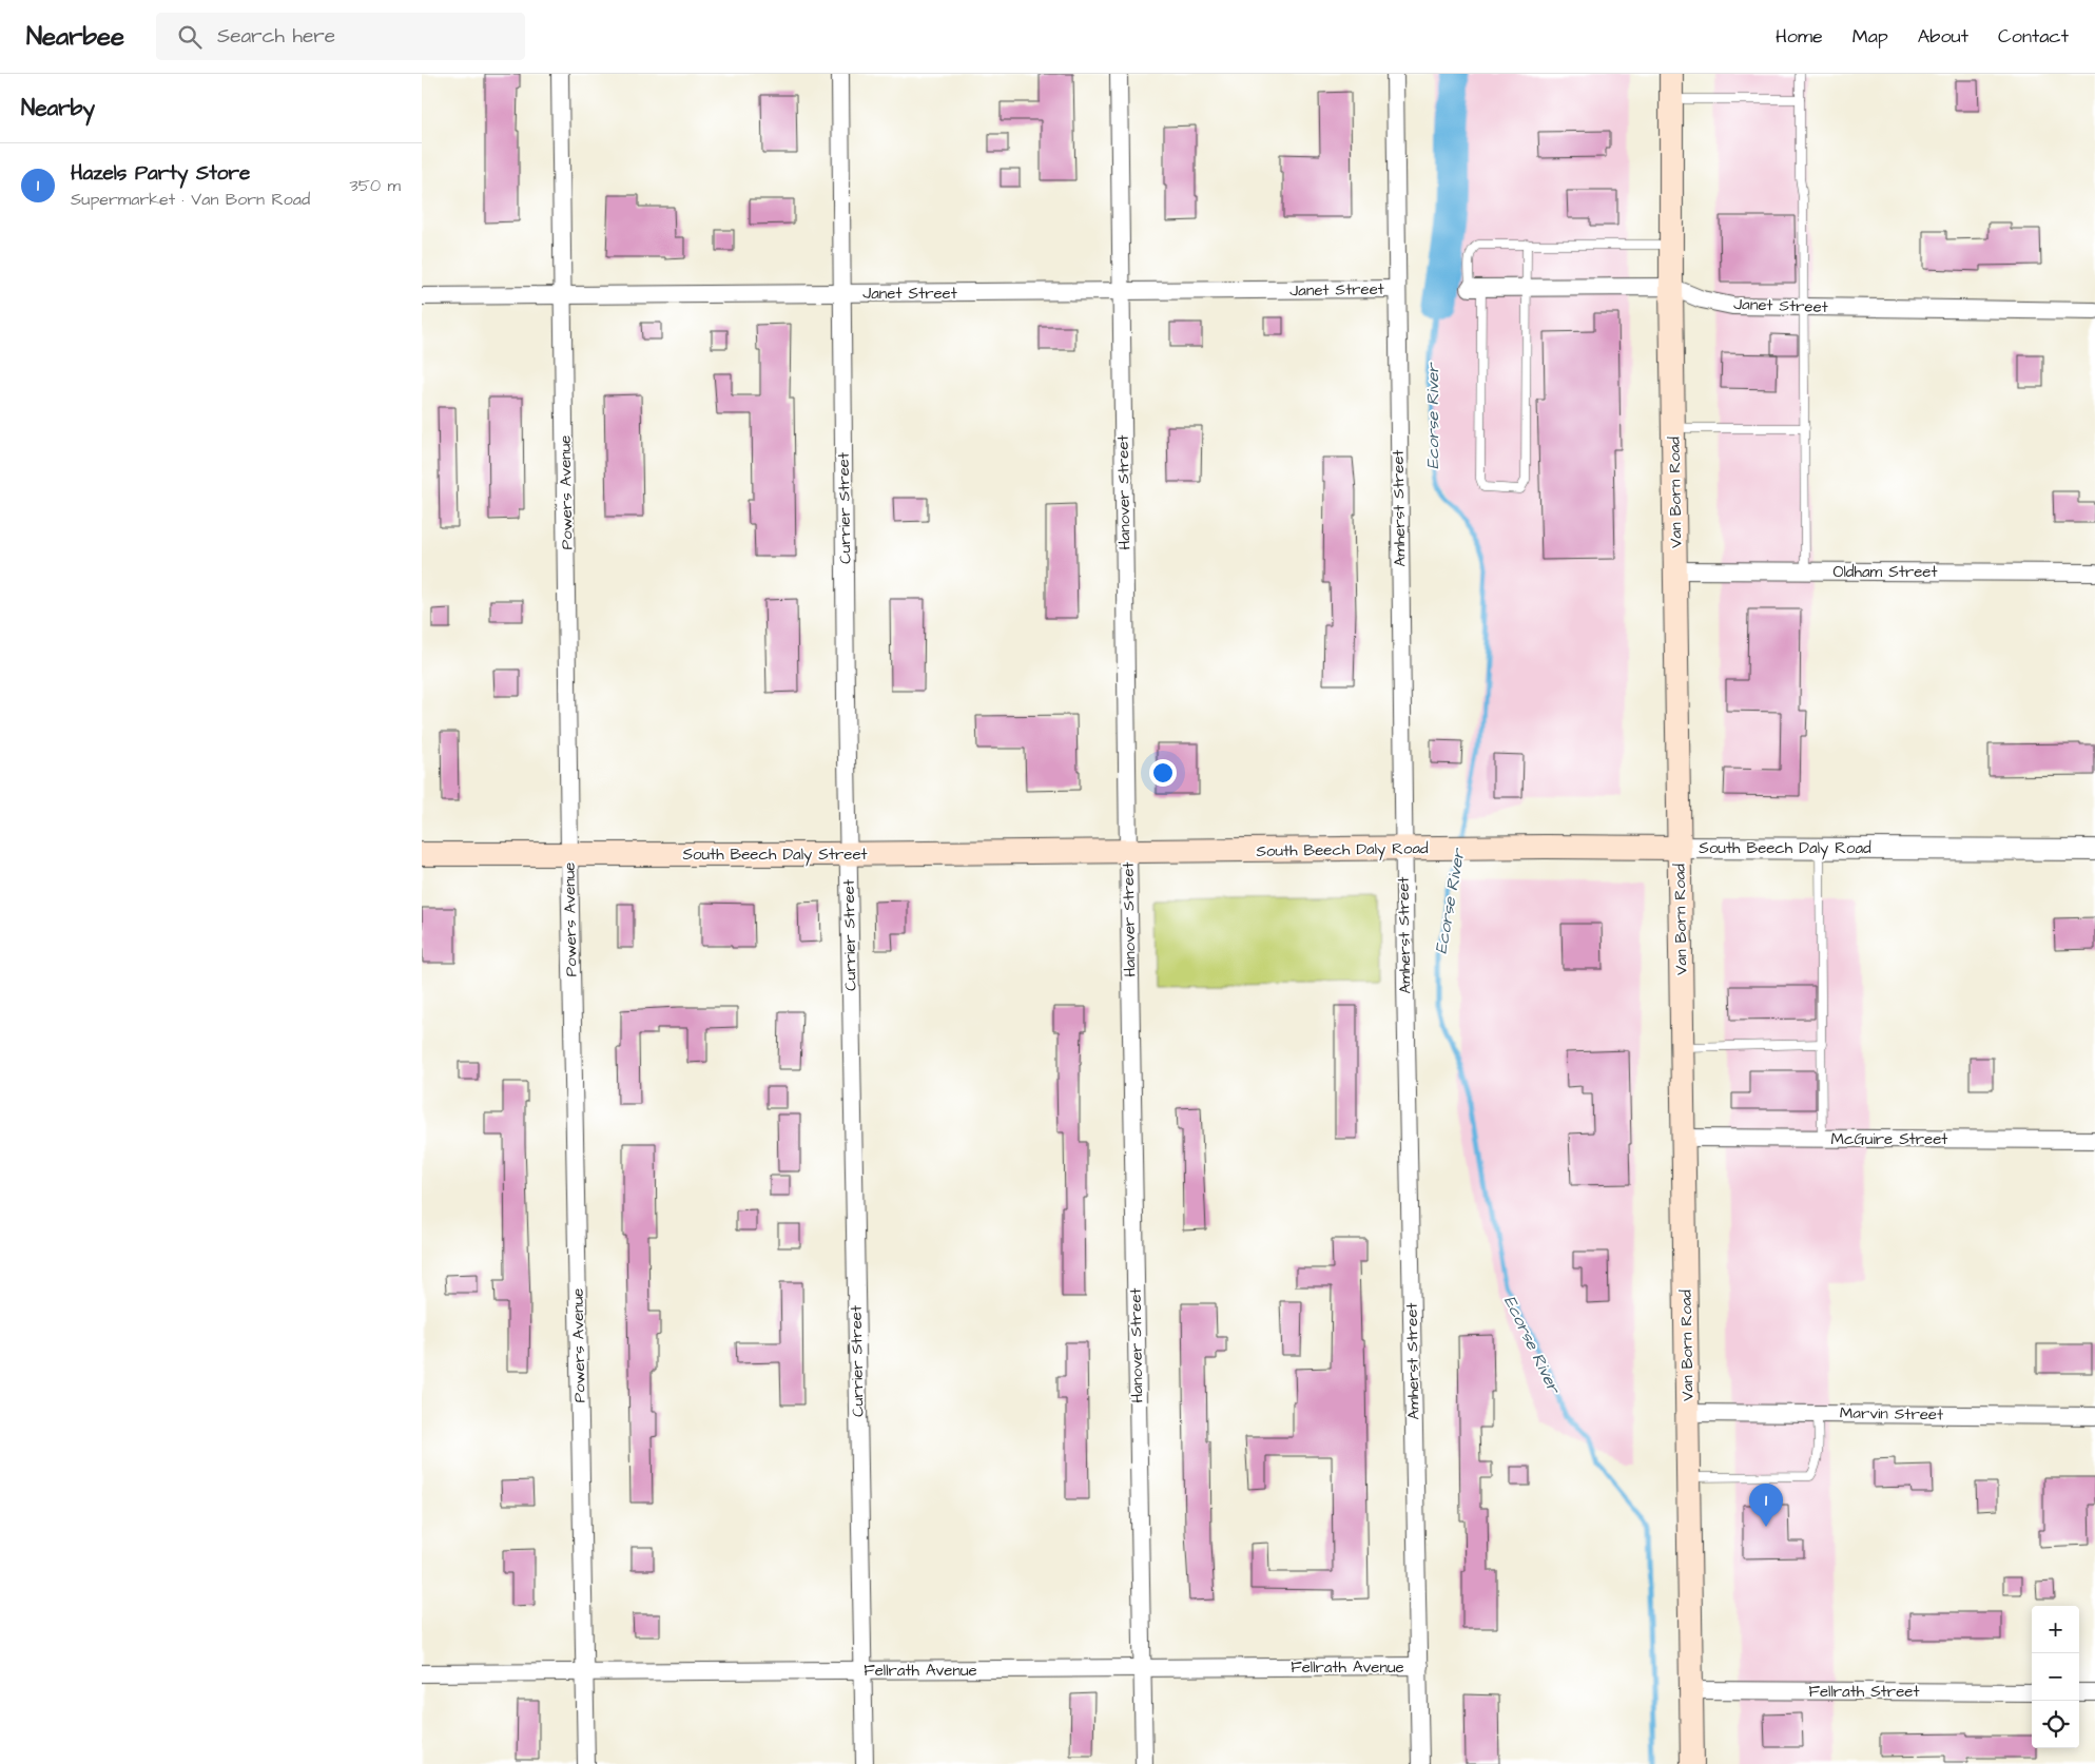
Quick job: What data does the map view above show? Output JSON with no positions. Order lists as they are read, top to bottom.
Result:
{
  "streets": {
    "main road": ["Van Born Road", "South Beech Daly Road", "South Beech Daly Street"],
    "street": [
      "Janet Street",
      "Powers Avenue",
      "Hanover Street",
      "Currier Street",
      "Amherst Street",
      "Oldham Street",
      "McGuire Street",
      "Marvin Street",
      "Fellrath Avenue",
      "Fellrath Street"
    ]
  },
  "crossings": [
    ["Janet Street", "Powers Avenue"],
    ["Janet Street", "Hanover Street"],
    ["Janet Street", "Van Born Road"],
    ["Janet Street", "Currier Street"],
    ["Janet Street", "Amherst Street"],
    ["Powers Avenue", "South Beech Daly Street"],
    ["Powers Avenue", "Fellrath Avenue"],
    ["Hanover Street", "South Beech Daly Road"],
    ["Hanover Street", "South Beech Daly Street"],
    ["Hanover Street", "Fellrath Avenue"],
    ["Van Born Road", "Oldham Street"],
    ["Van Born Road", "South Beech Daly Road"],
    ["Van Born Road", "McGuire Street"],
    ["Van Born Road", "Marvin Street"],
    ["Van Born Road", "Fellrath Street"],
    ["Currier Street", "South Beech Daly Street"],
    ["Currier Street", "Fellrath Avenue"],
    ["Amherst Street", "South Beech Daly Road"],
    ["Amherst Street", "Fellrath Avenue"],
    ["South Beech Daly Road", "South Beech Daly Street"]
  ],
  "water": ["Ecorse River"],
  "page": {
    "header": "Nearbee",
    "search": "Search here",
    "nav": [
      "Home",
      "Map",
      "About",
      "Contact"
    ],
    "heading": "Nearby",
    "list": [
      {
        "mark": "1",
        "name": "Hazels Party Store",
        "note": "Supermarket · Van Born Road",
        "value": "350 m"
      }
    ],
    "pins": "1",
    "map_buttons": ["+", "−"]
  }
}
